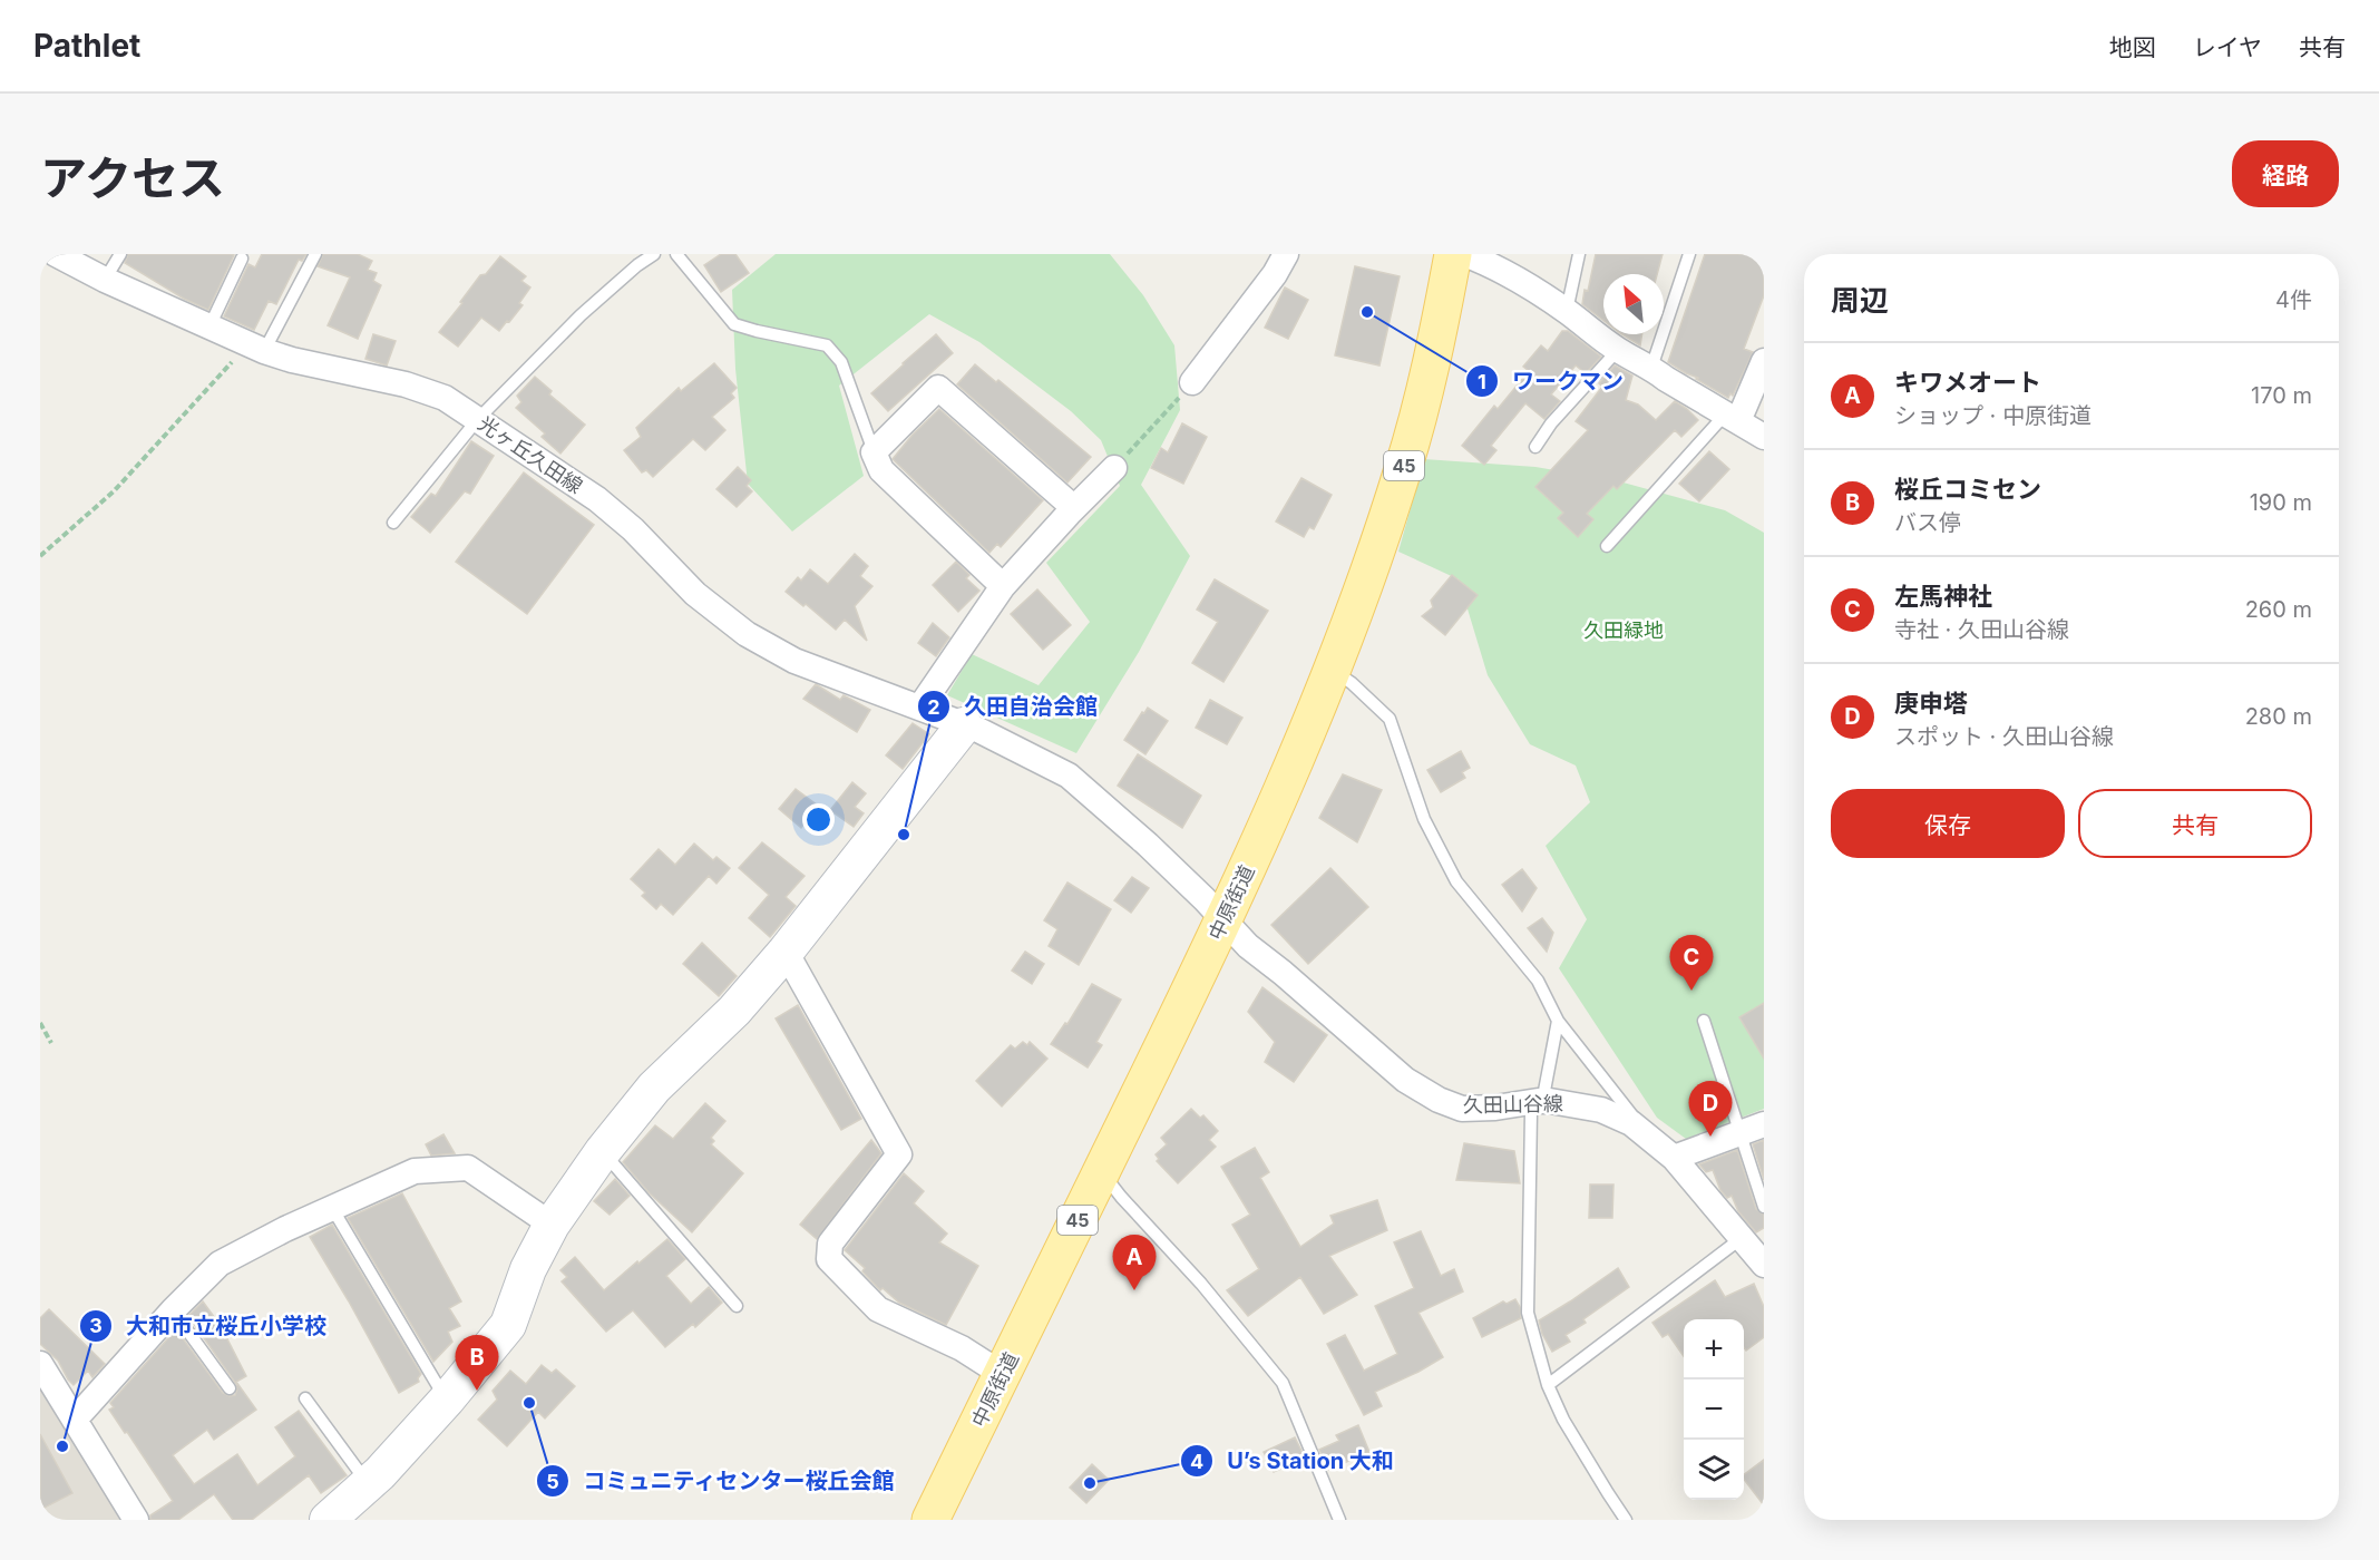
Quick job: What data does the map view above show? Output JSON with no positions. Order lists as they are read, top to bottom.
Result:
{
  "streets": {
    "main road": ["45", "中原街道"],
    "street": ["光ヶ丘久田線", "久田山谷線"]
  },
  "crossings": [
    ["光ヶ丘久田線", "久田山谷線"],
    ["中原街道", "久田山谷線"]
  ],
  "parks": ["久田緑地"],
  "places": [
    "ワークマン",
    "久田自治会館",
    "コミュニティセンター桜丘会館",
    "大和市立桜丘小学校",
    "U’s Station 大和"
  ],
  "north": "top left",
  "page": {
    "header": "Pathlet",
    "nav": ["地図", "レイヤ", "共有"],
    "title": "アクセス",
    "buttons": [
      "経路",
      ["保存", "共有"]
    ],
    "heading": ["周辺", "4件"],
    "list": [
      {
        "mark": "A",
        "name": "キワメオート",
        "note": "ショップ · 中原街道",
        "value": "170 m"
      },
      {
        "mark": "B",
        "name": "桜丘コミセン",
        "note": "バス停",
        "value": "190 m"
      },
      {
        "mark": "C",
        "name": "左馬神社",
        "note": "寺社 · 久田山谷線",
        "value": "260 m"
      },
      {
        "mark": "D",
        "name": "庚申塔",
        "note": "スポット · 久田山谷線",
        "value": "280 m"
      }
    ],
    "pins": [
      "C",
      "D",
      "A",
      "B"
    ],
    "map_buttons": ["+", "−"]
  }
}
